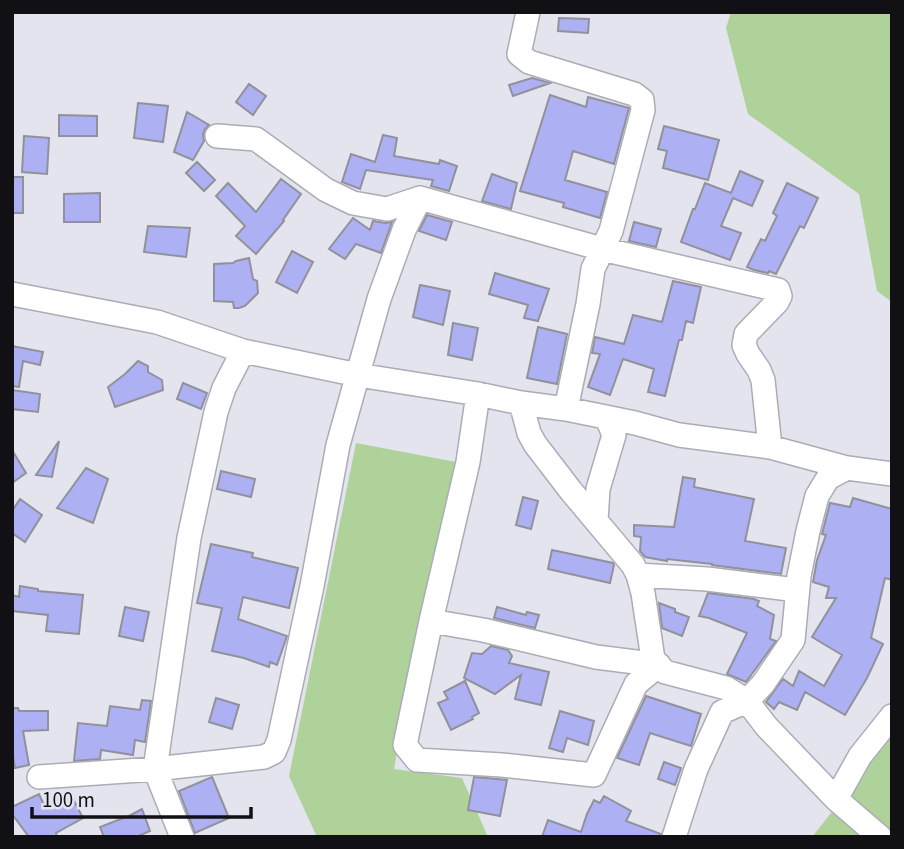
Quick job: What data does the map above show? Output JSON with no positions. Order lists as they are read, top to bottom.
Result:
{
  "scale_bar": "100 m"
}
